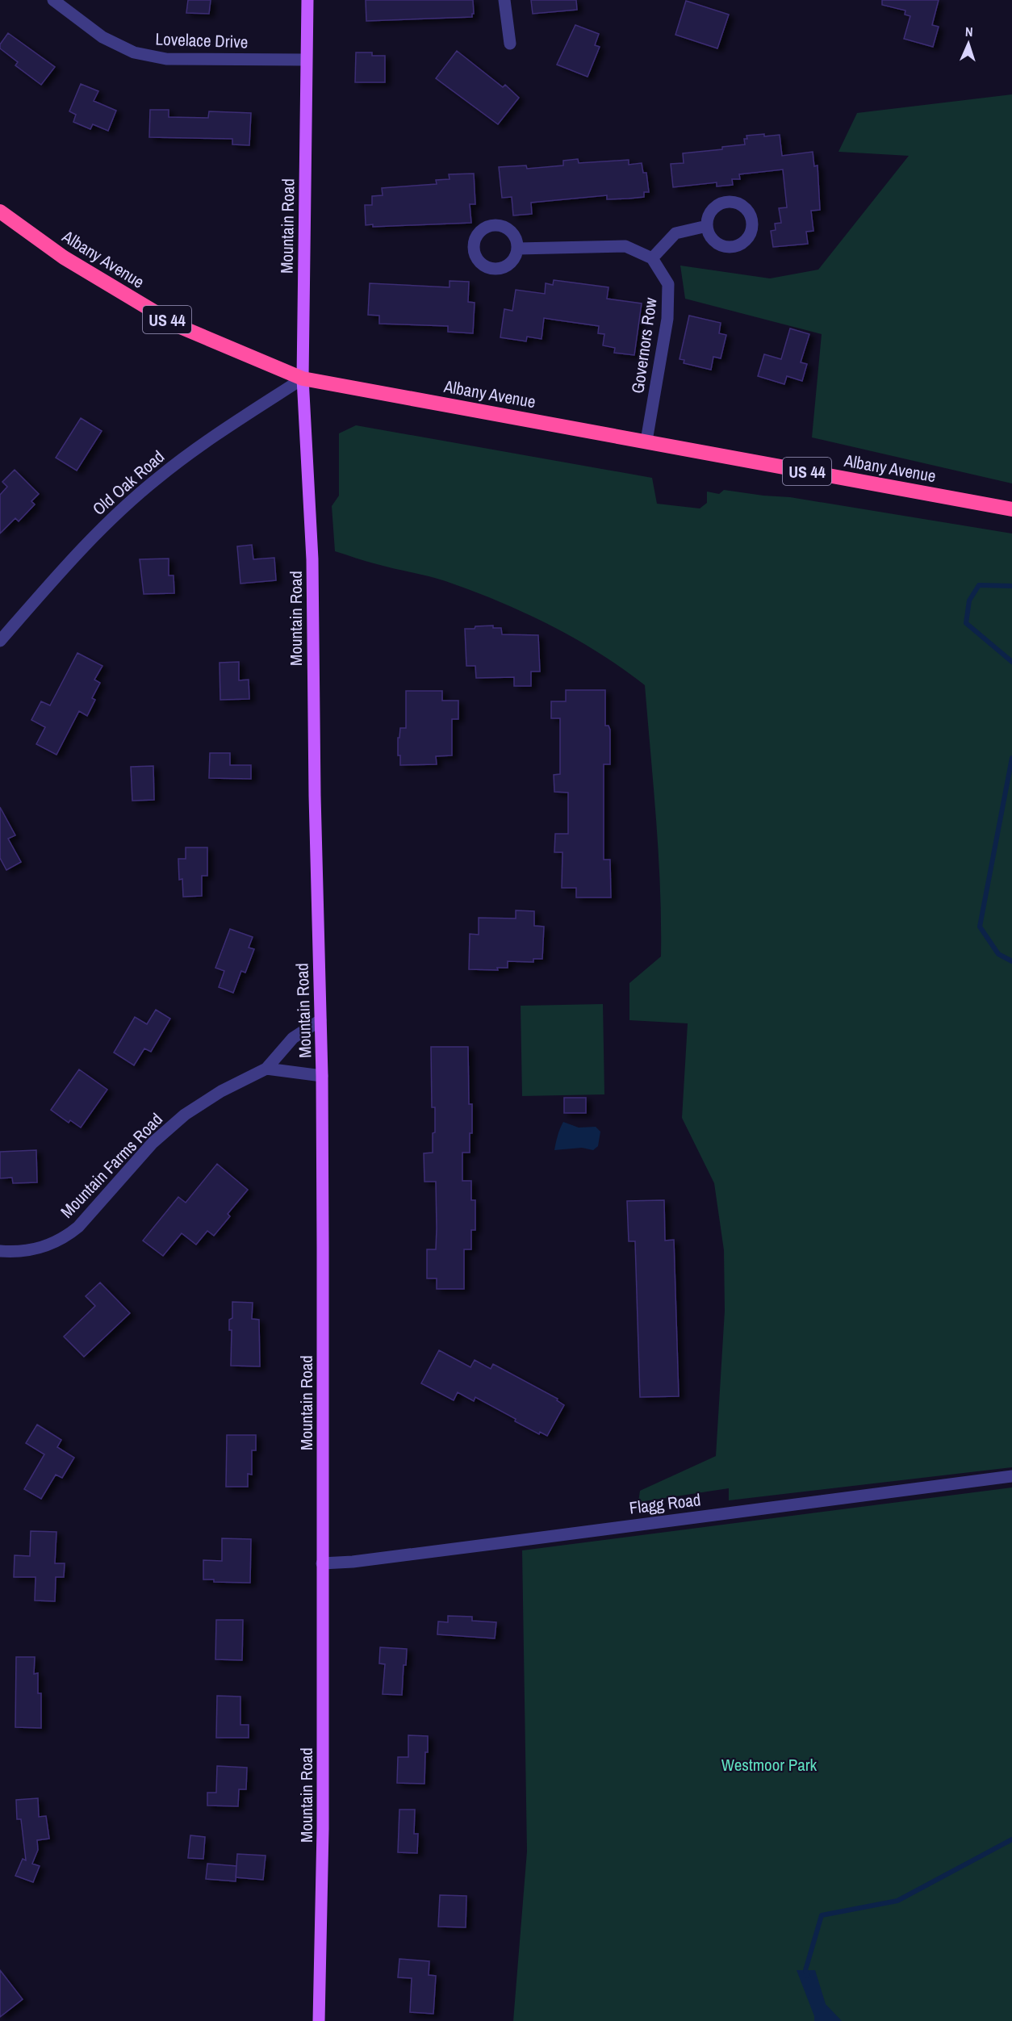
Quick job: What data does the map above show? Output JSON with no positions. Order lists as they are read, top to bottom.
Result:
{
  "streets": {
    "highway": ["Albany Avenue", "US 44"],
    "main road": ["Mountain Road"],
    "street": [
      "Lovelace Drive",
      "Governors Row",
      "Old Oak Road",
      "Mountain Farms Road",
      "Flagg Road"
    ]
  },
  "crossings": [
    ["Lovelace Drive", "Mountain Road"],
    ["Mountain Road", "Albany Avenue"],
    ["Mountain Road", "Old Oak Road"],
    ["Mountain Road", "Mountain Farms Road"],
    ["Mountain Road", "Flagg Road"],
    ["Albany Avenue", "Governors Row"],
    ["Albany Avenue", "Old Oak Road"]
  ],
  "parks": ["Westmoor Park"],
  "north": "top"
}
